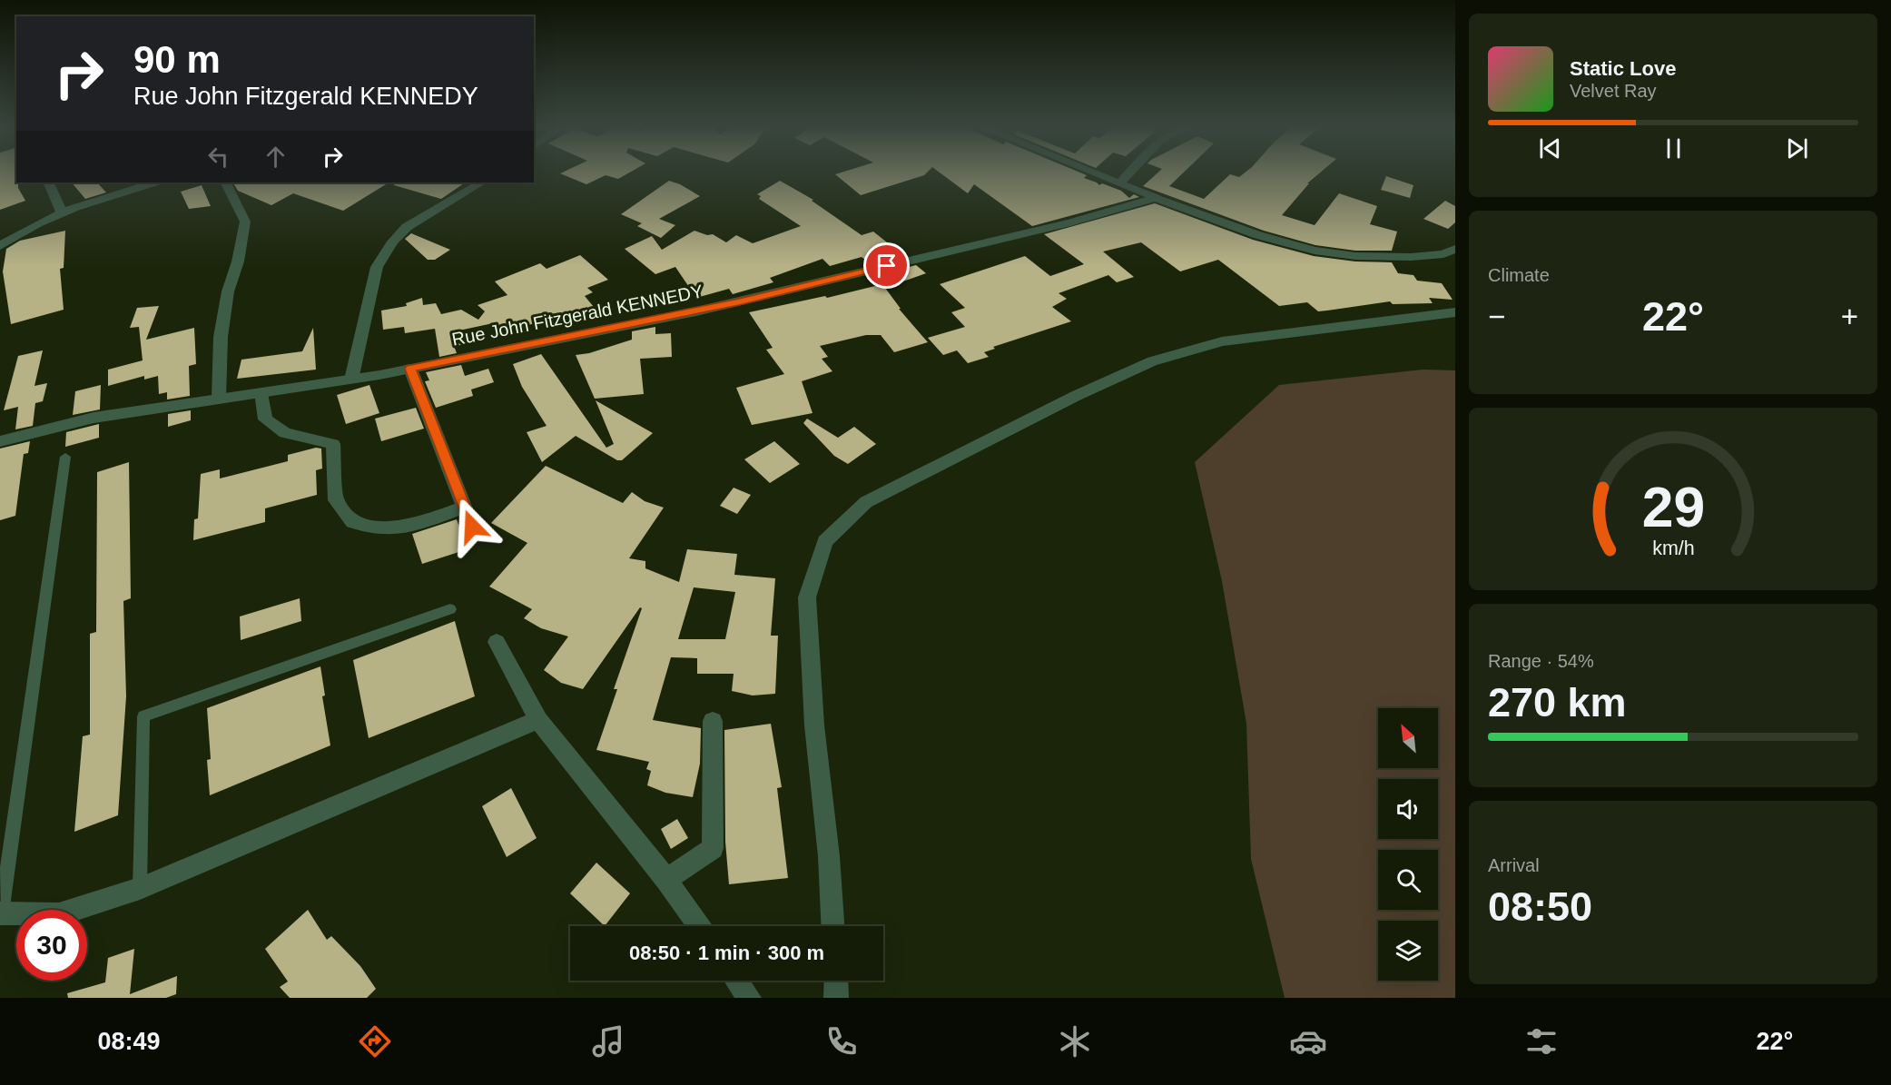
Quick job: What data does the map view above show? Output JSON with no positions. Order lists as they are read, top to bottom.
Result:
{
  "streets": {
    "street": ["Rue John Fitzgerald KENNEDY"]
  },
  "north": "top left",
  "page": {
    "turn": ["90 m", "Rue John Fitzgerald KENNEDY"],
    "song": ["Static Love", "Velvet Ray"],
    "tile": [
      "Climate",
      ["Range · 54%", "270 km"],
      ["Arrival", "08:50"]
    ],
    "heat": ["−", "22°", "+"],
    "limit": "30",
    "trip": "08:50 · 1 min · 300 m",
    "tabs": ["08:49", "22°"],
    "gauge": ["29", "km/h"]
  }
}
